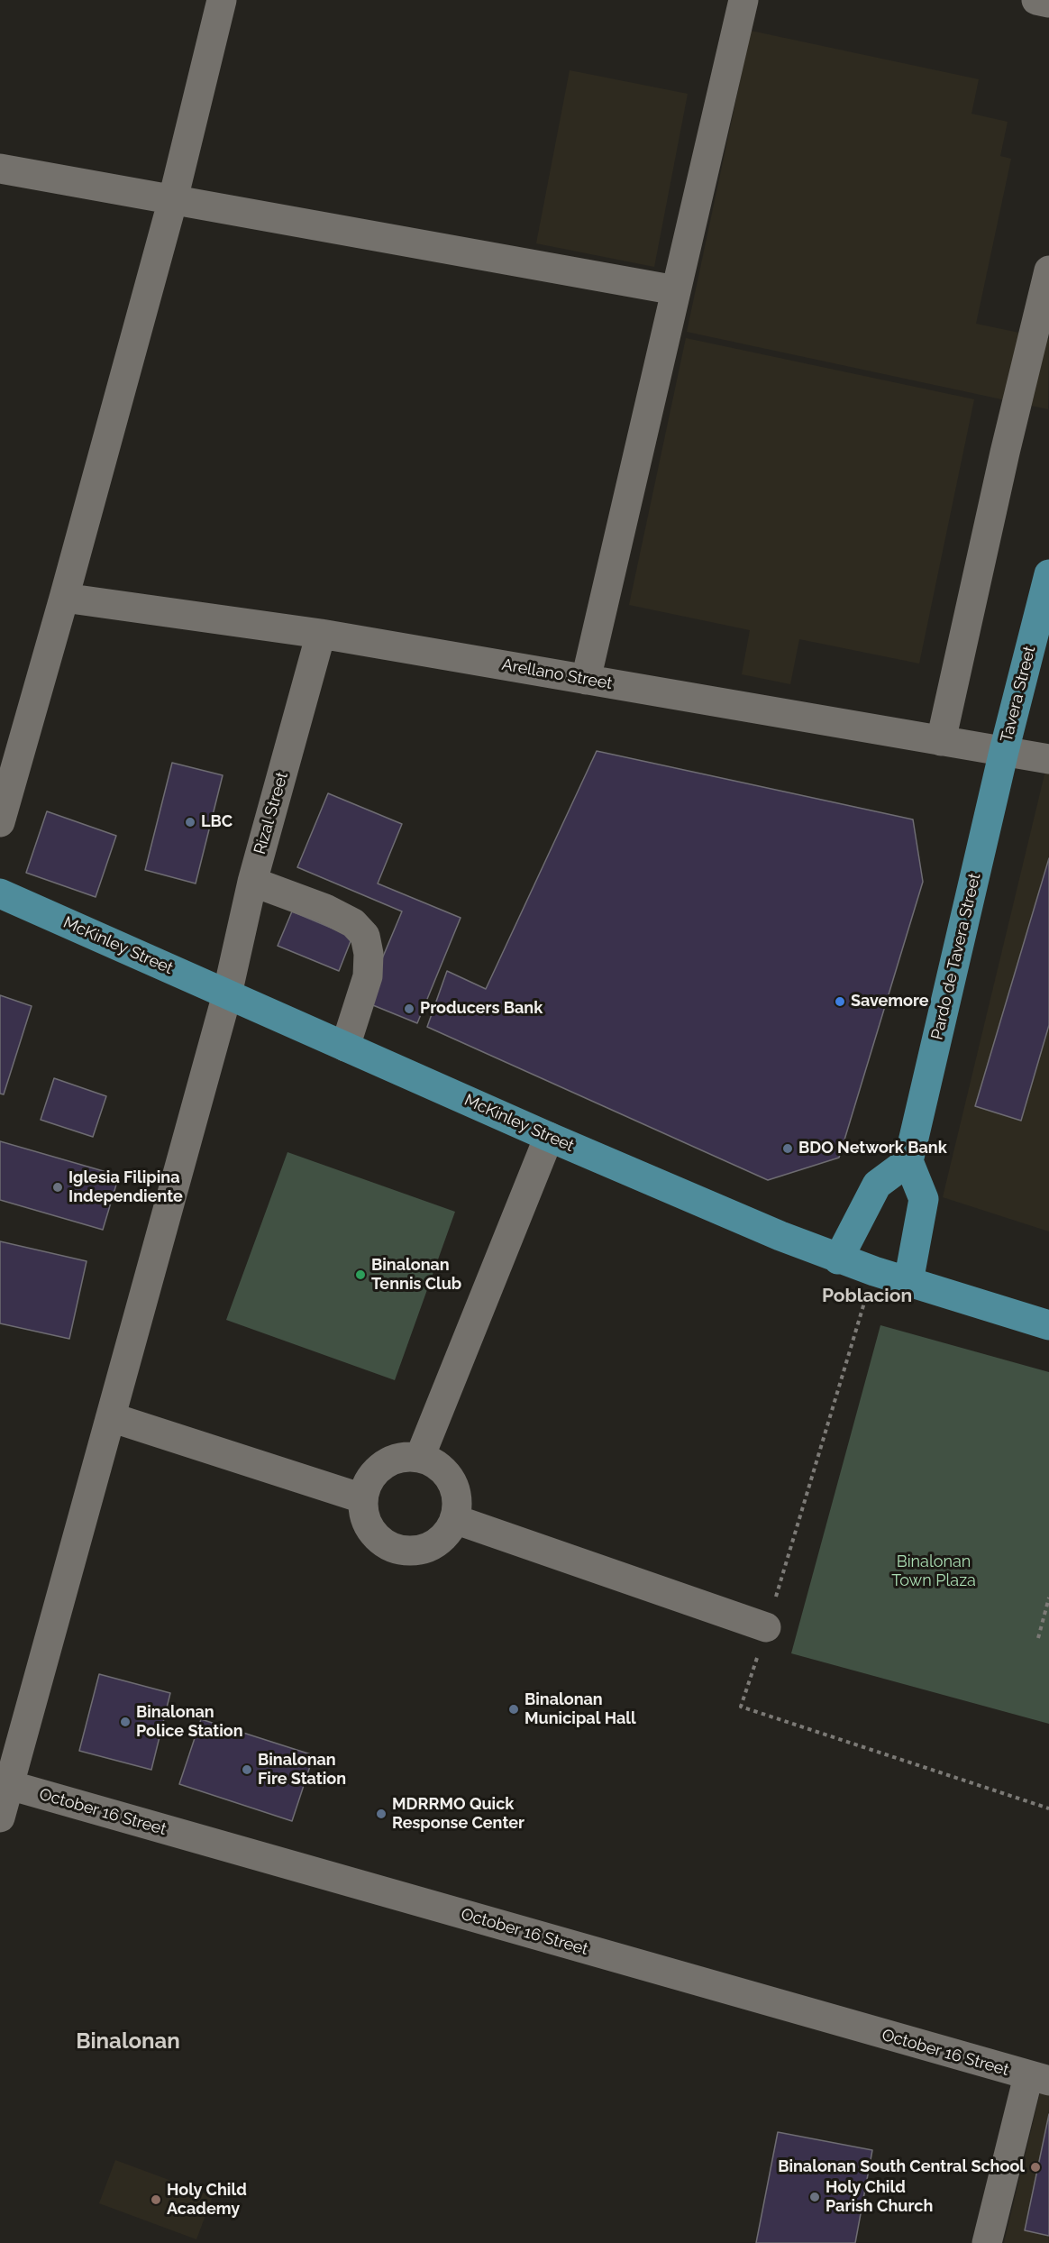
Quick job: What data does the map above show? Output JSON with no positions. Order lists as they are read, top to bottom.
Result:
{
  "streets": {
    "main road": ["Tavera Street", "McKinley Street", "Pardo de Tavera Street"],
    "street": ["Arellano Street", "Rizal Street", "October 16 Street"]
  },
  "crossings": [
    ["Arellano Street", "Tavera Street"],
    ["Arellano Street", "Rizal Street"],
    ["Arellano Street", "Pardo de Tavera Street"],
    ["Tavera Street", "Pardo de Tavera Street"],
    ["Rizal Street", "McKinley Street"],
    ["Rizal Street", "October 16 Street"]
  ],
  "districts": ["Poblacion", "Binalonan"],
  "parks": ["Binalonan Town Plaza"],
  "places": [
    "LBC",
    "Savemore",
    "Producers Bank",
    "BDO Network Bank",
    "Iglesia Filipina Independiente",
    "Binalonan Tennis Club",
    "Binalonan Municipal Hall",
    "Binalonan Police Station",
    "Binalonan Fire Station",
    "MDRRMO Quick Response Center",
    "Binalonan South Central School",
    "Holy Child Parish Church",
    "Holy Child Academy"
  ]
}
